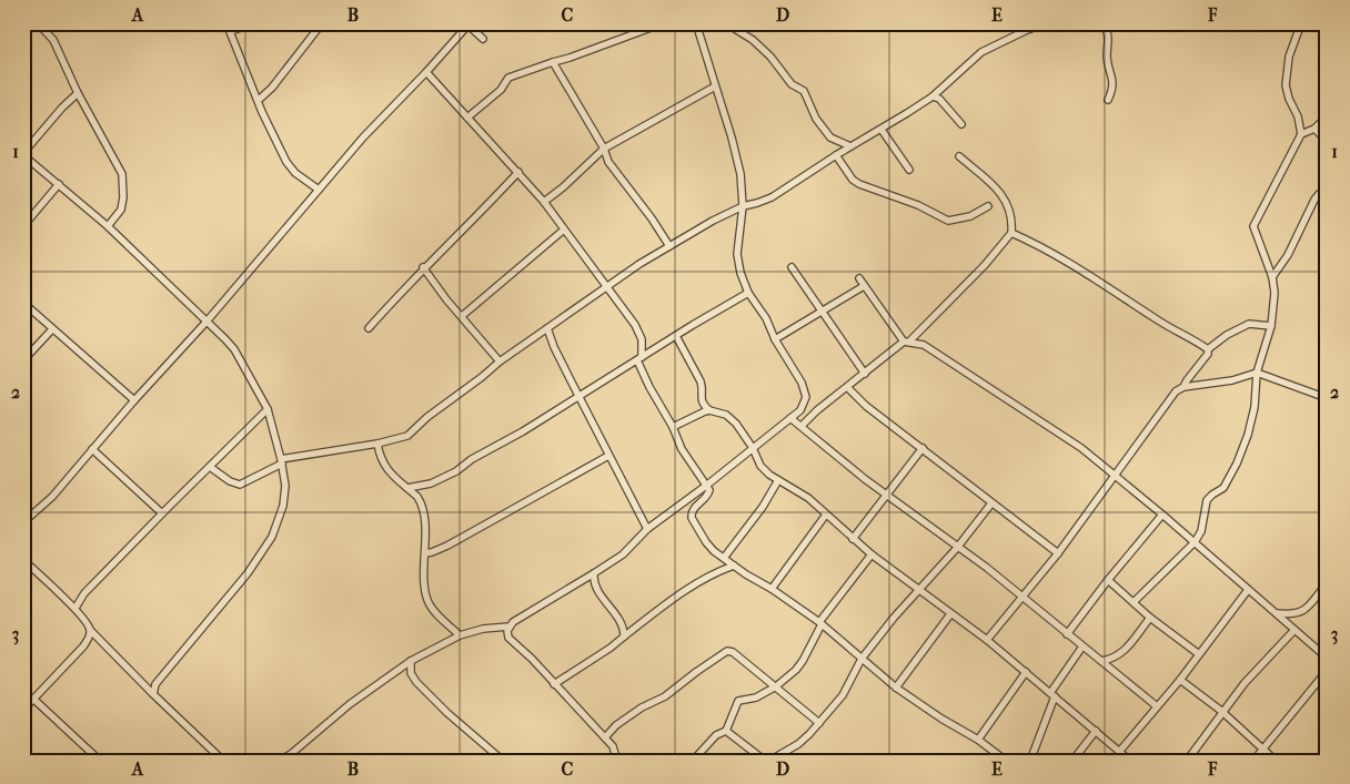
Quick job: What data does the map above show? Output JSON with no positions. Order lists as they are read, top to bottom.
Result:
{
  "grid": {
    "columns": [
      "A",
      "B",
      "C",
      "D",
      "E",
      "F"
    ],
    "rows": ["1", "2", "3"]
  }
}
